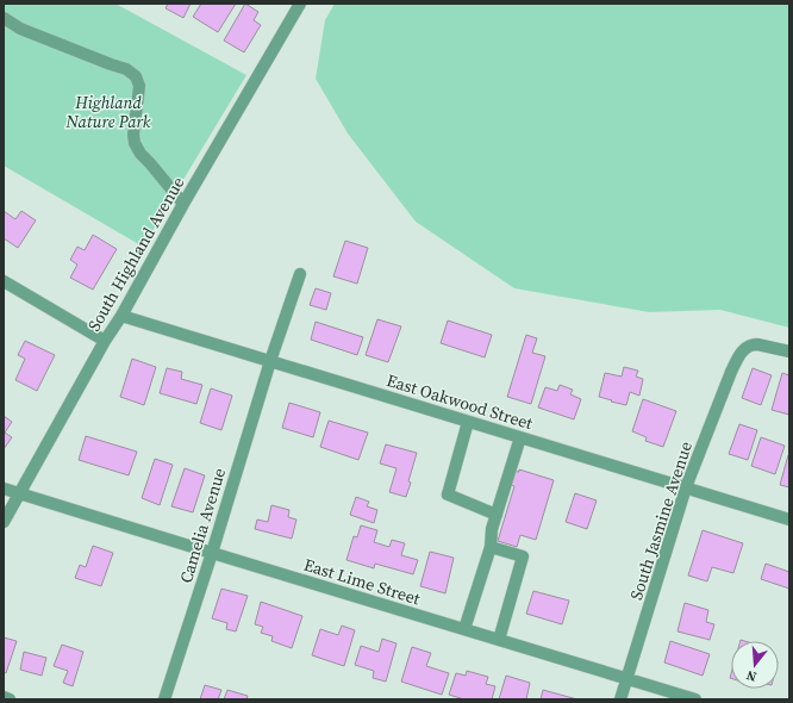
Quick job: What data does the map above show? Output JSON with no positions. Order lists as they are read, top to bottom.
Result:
{
  "streets": {
    "street": [
      "South Highland Avenue",
      "East Oakwood Street",
      "South Jasmine Avenue",
      "Camelia Avenue",
      "East Lime Street"
    ]
  },
  "crossings": [
    ["South Highland Avenue", "East Oakwood Street"],
    ["South Highland Avenue", "East Lime Street"],
    ["East Oakwood Street", "South Jasmine Avenue"],
    ["East Oakwood Street", "Camelia Avenue"],
    ["South Jasmine Avenue", "East Lime Street"],
    ["Camelia Avenue", "East Lime Street"]
  ],
  "parks": ["Highland Nature Park"],
  "north": "bottom"
}
